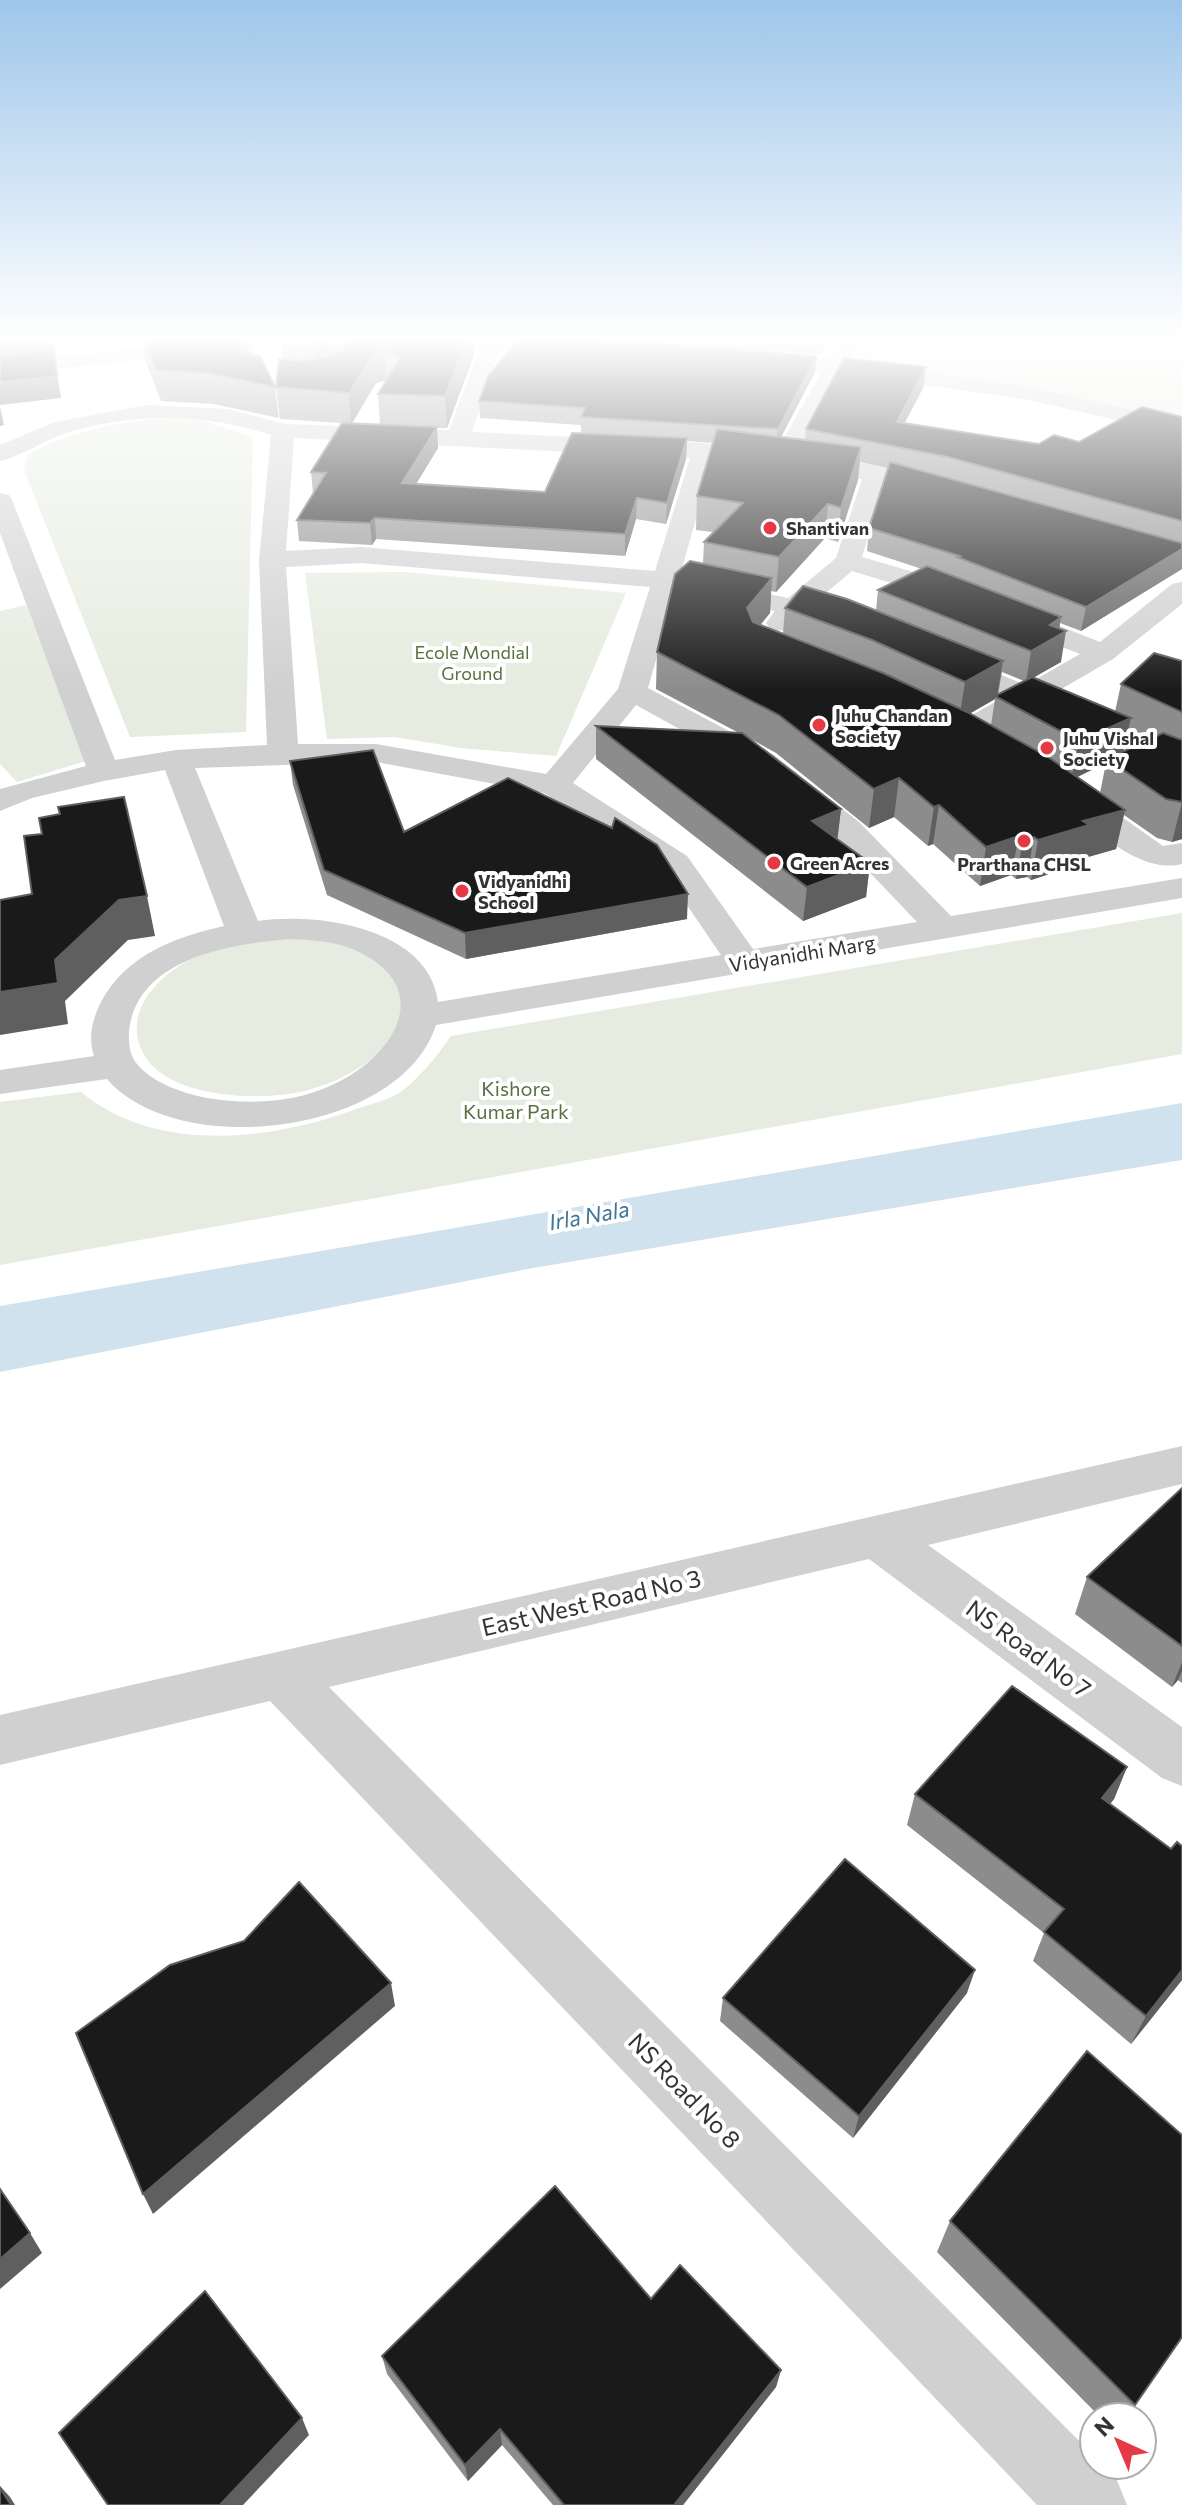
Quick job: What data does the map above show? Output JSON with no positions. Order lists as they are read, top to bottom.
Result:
{
  "streets": {
    "street": [
      "Vidyanidhi Marg",
      "East West Road No 3",
      "NS Road No 7",
      "NS Road No 8"
    ]
  },
  "crossings": [
    ["East West Road No 3", "NS Road No 7"],
    ["East West Road No 3", "NS Road No 8"]
  ],
  "water": ["Irla Nala"],
  "parks": ["Ecole Mondial Ground", "Kishore Kumar Park"],
  "places": [
    "Shantivan",
    "Juhu Chandan Society",
    "Juhu Vishal Society",
    "Prarthana CHSL",
    "Green Acres",
    "Vidyanidhi School"
  ],
  "north": "top left"
}
